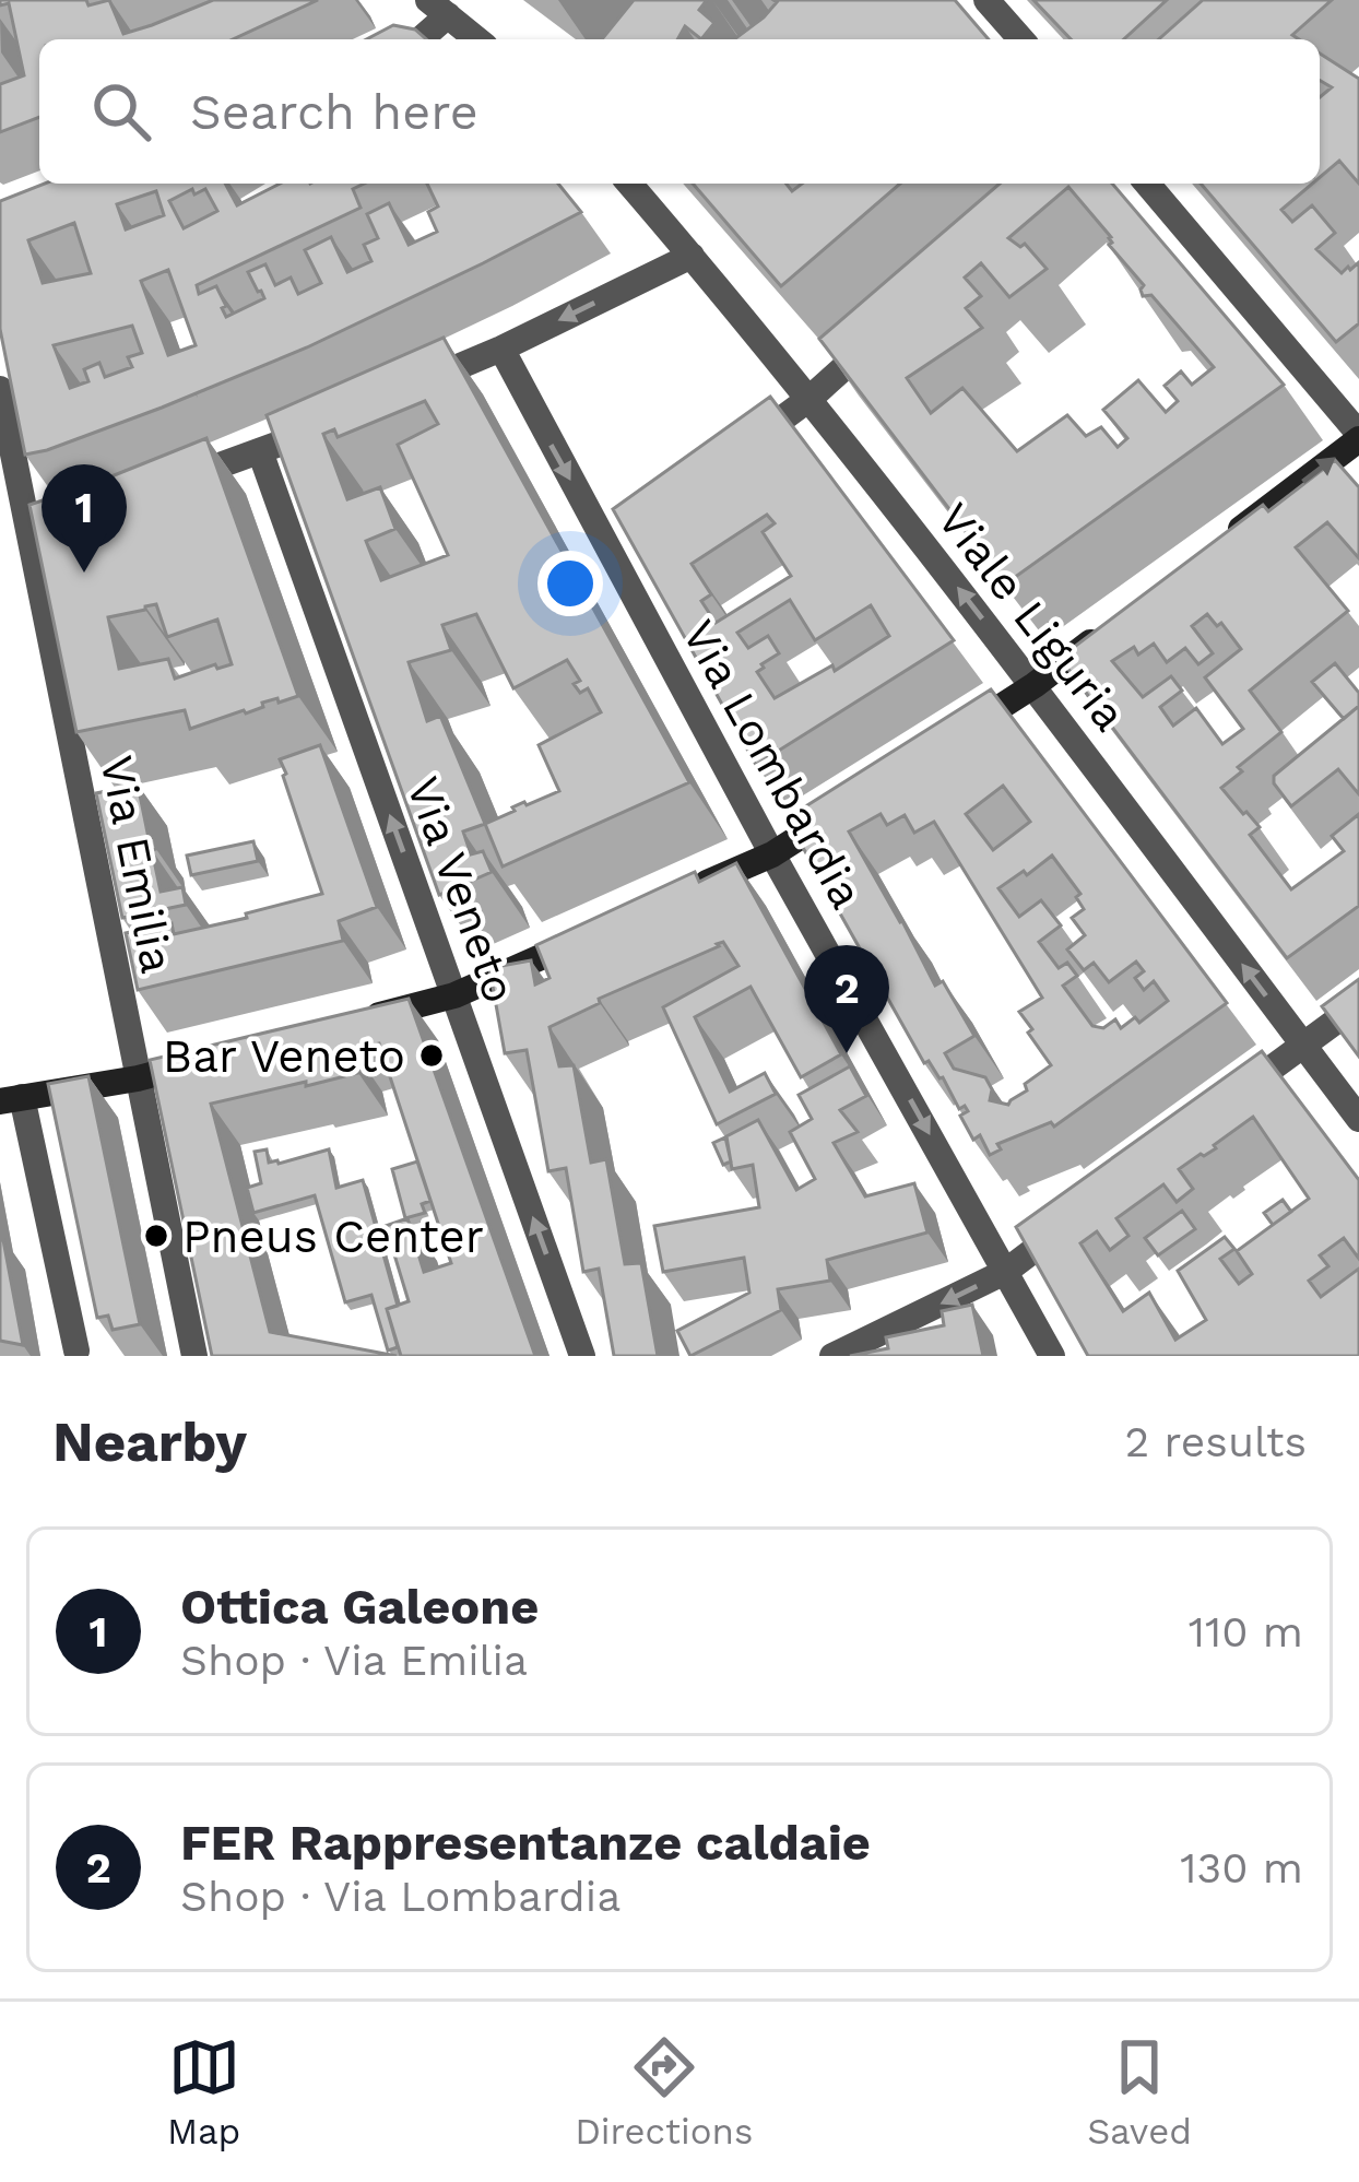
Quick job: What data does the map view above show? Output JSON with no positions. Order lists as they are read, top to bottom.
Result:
{
  "streets": {
    "street": [
      "Viale Liguria",
      "Via Lombardia",
      "Via Emilia",
      "Via Veneto"
    ]
  },
  "one_way": ["Viale Liguria", "Via Lombardia", "Via Veneto"],
  "places": ["Bar Veneto", "Pneus Center"],
  "page": {
    "search": "Search here",
    "pins": ["1", "2"],
    "heading": ["Nearby", "2 results"],
    "list": [
      {
        "mark": "1",
        "name": "Ottica Galeone",
        "note": "Shop · Via Emilia",
        "value": "110 m"
      },
      {
        "mark": "2",
        "name": "FER Rappresentanze caldaie",
        "note": "Shop · Via Lombardia",
        "value": "130 m"
      }
    ],
    "nav": ["Map", "Directions", "Saved"]
  }
}
